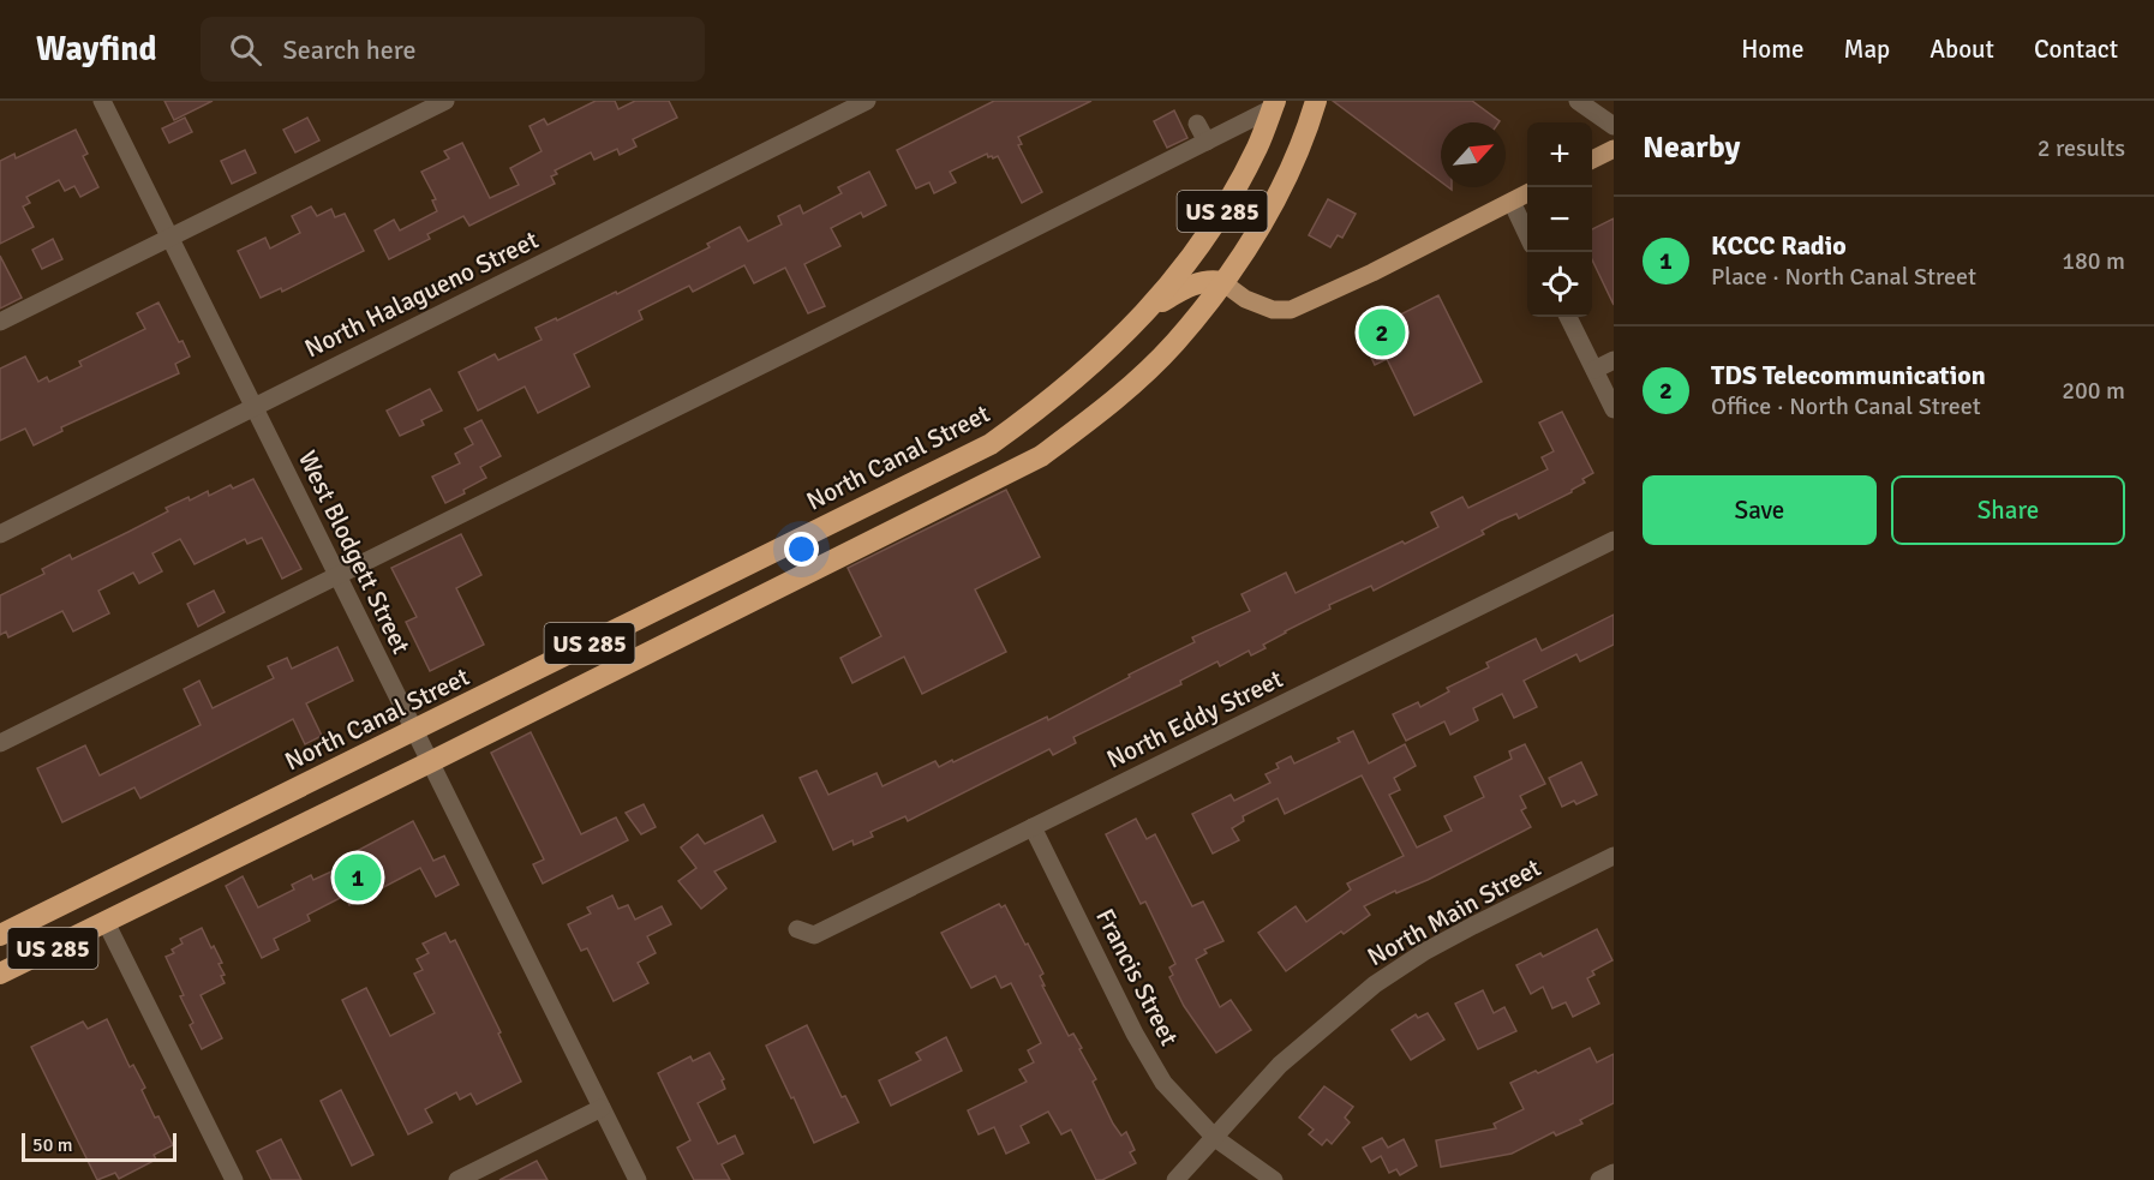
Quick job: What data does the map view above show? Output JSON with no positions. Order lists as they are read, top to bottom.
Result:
{
  "streets": {
    "highway": ["US 285", "North Canal Street"],
    "street": [
      "North Halagueno Street",
      "West Blodgett Street",
      "North Eddy Street",
      "North Main Street",
      "Francis Street"
    ]
  },
  "crossings": [
    ["US 285", "West Blodgett Street"],
    ["North Halagueno Street", "West Blodgett Street"],
    ["North Canal Street", "West Blodgett Street"],
    ["North Eddy Street", "Francis Street"],
    ["North Main Street", "Francis Street"]
  ],
  "scale_bar": "50 m",
  "north": "top right",
  "page": {
    "header": "Wayfind",
    "search": "Search here",
    "nav": [
      "Home",
      "Map",
      "About",
      "Contact"
    ],
    "heading": ["Nearby", "2 results"],
    "map_buttons": ["+", "−"],
    "list": [
      {
        "mark": "1",
        "name": "KCCC Radio",
        "note": "Place · North Canal Street",
        "value": "180 m"
      },
      {
        "mark": "2",
        "name": "TDS Telecommunication",
        "note": "Office · North Canal Street",
        "value": "200 m"
      }
    ],
    "pins": ["2", "1"],
    "buttons": ["Save", "Share"],
    "scale": "50 m"
  }
}
